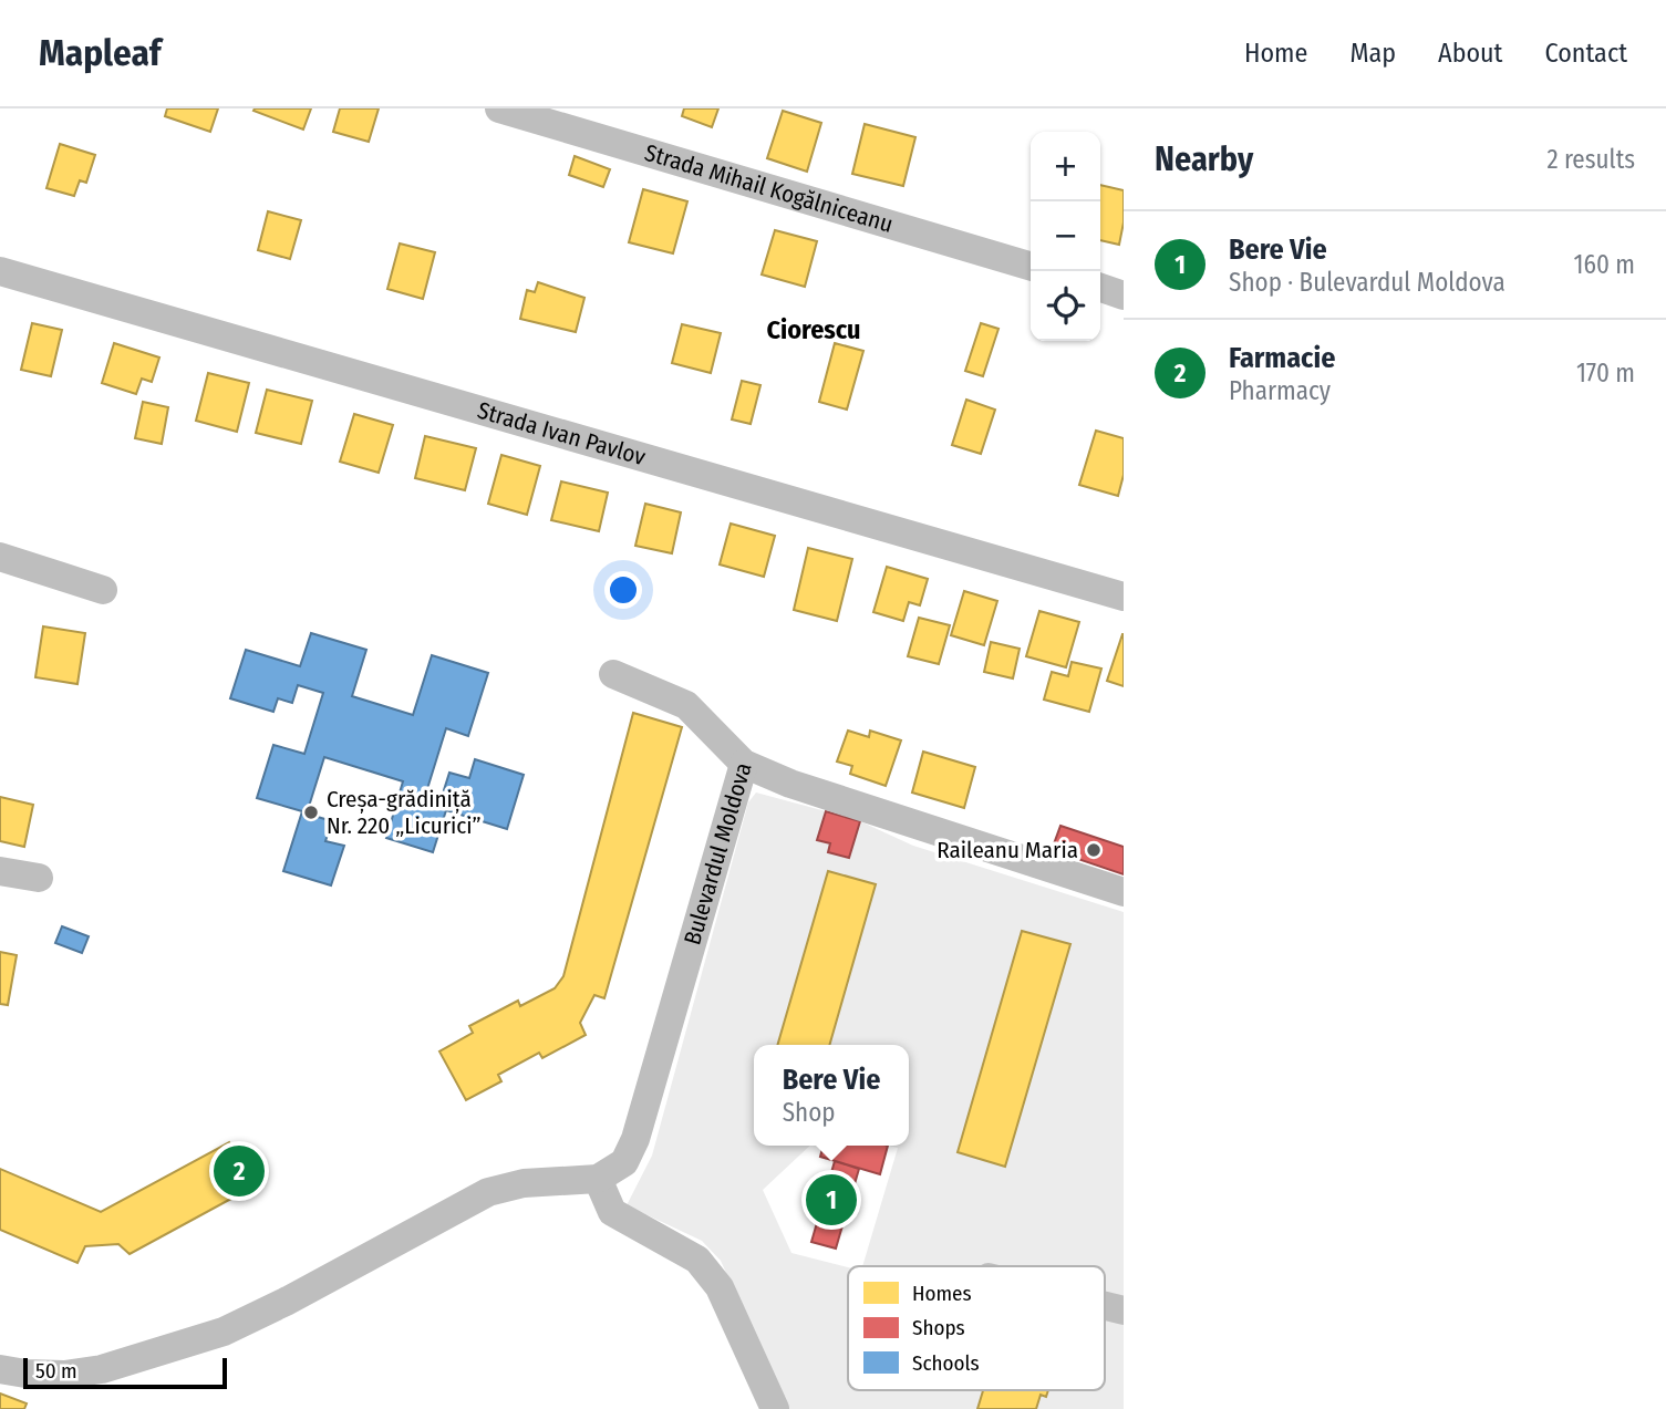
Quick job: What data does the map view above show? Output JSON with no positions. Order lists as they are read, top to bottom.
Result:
{
  "streets": {
    "street": ["Strada Mihail Kogălniceanu", "Strada Ivan Pavlov", "Bulevardul Moldova"]
  },
  "districts": ["Ciorescu"],
  "places": ["Creșa-grădiniță Nr. 220 „Licurici”", "Raileanu Maria"],
  "legend": ["Homes", "Shops", "Schools"],
  "scale_bar": "50 m",
  "page": {
    "header": "Mapleaf",
    "nav": [
      "Home",
      "Map",
      "About",
      "Contact"
    ],
    "heading": ["Nearby", "2 results"],
    "map_buttons": ["+", "−"],
    "list": [
      {
        "mark": "1",
        "name": "Bere Vie",
        "note": "Shop · Bulevardul Moldova",
        "value": "160 m"
      },
      {
        "mark": "2",
        "name": "Farmacie",
        "note": "Pharmacy",
        "value": "170 m"
      }
    ],
    "popup": ["Bere Vie", "Shop"],
    "pins": ["2", "1"],
    "scale": "50 m"
  }
}
